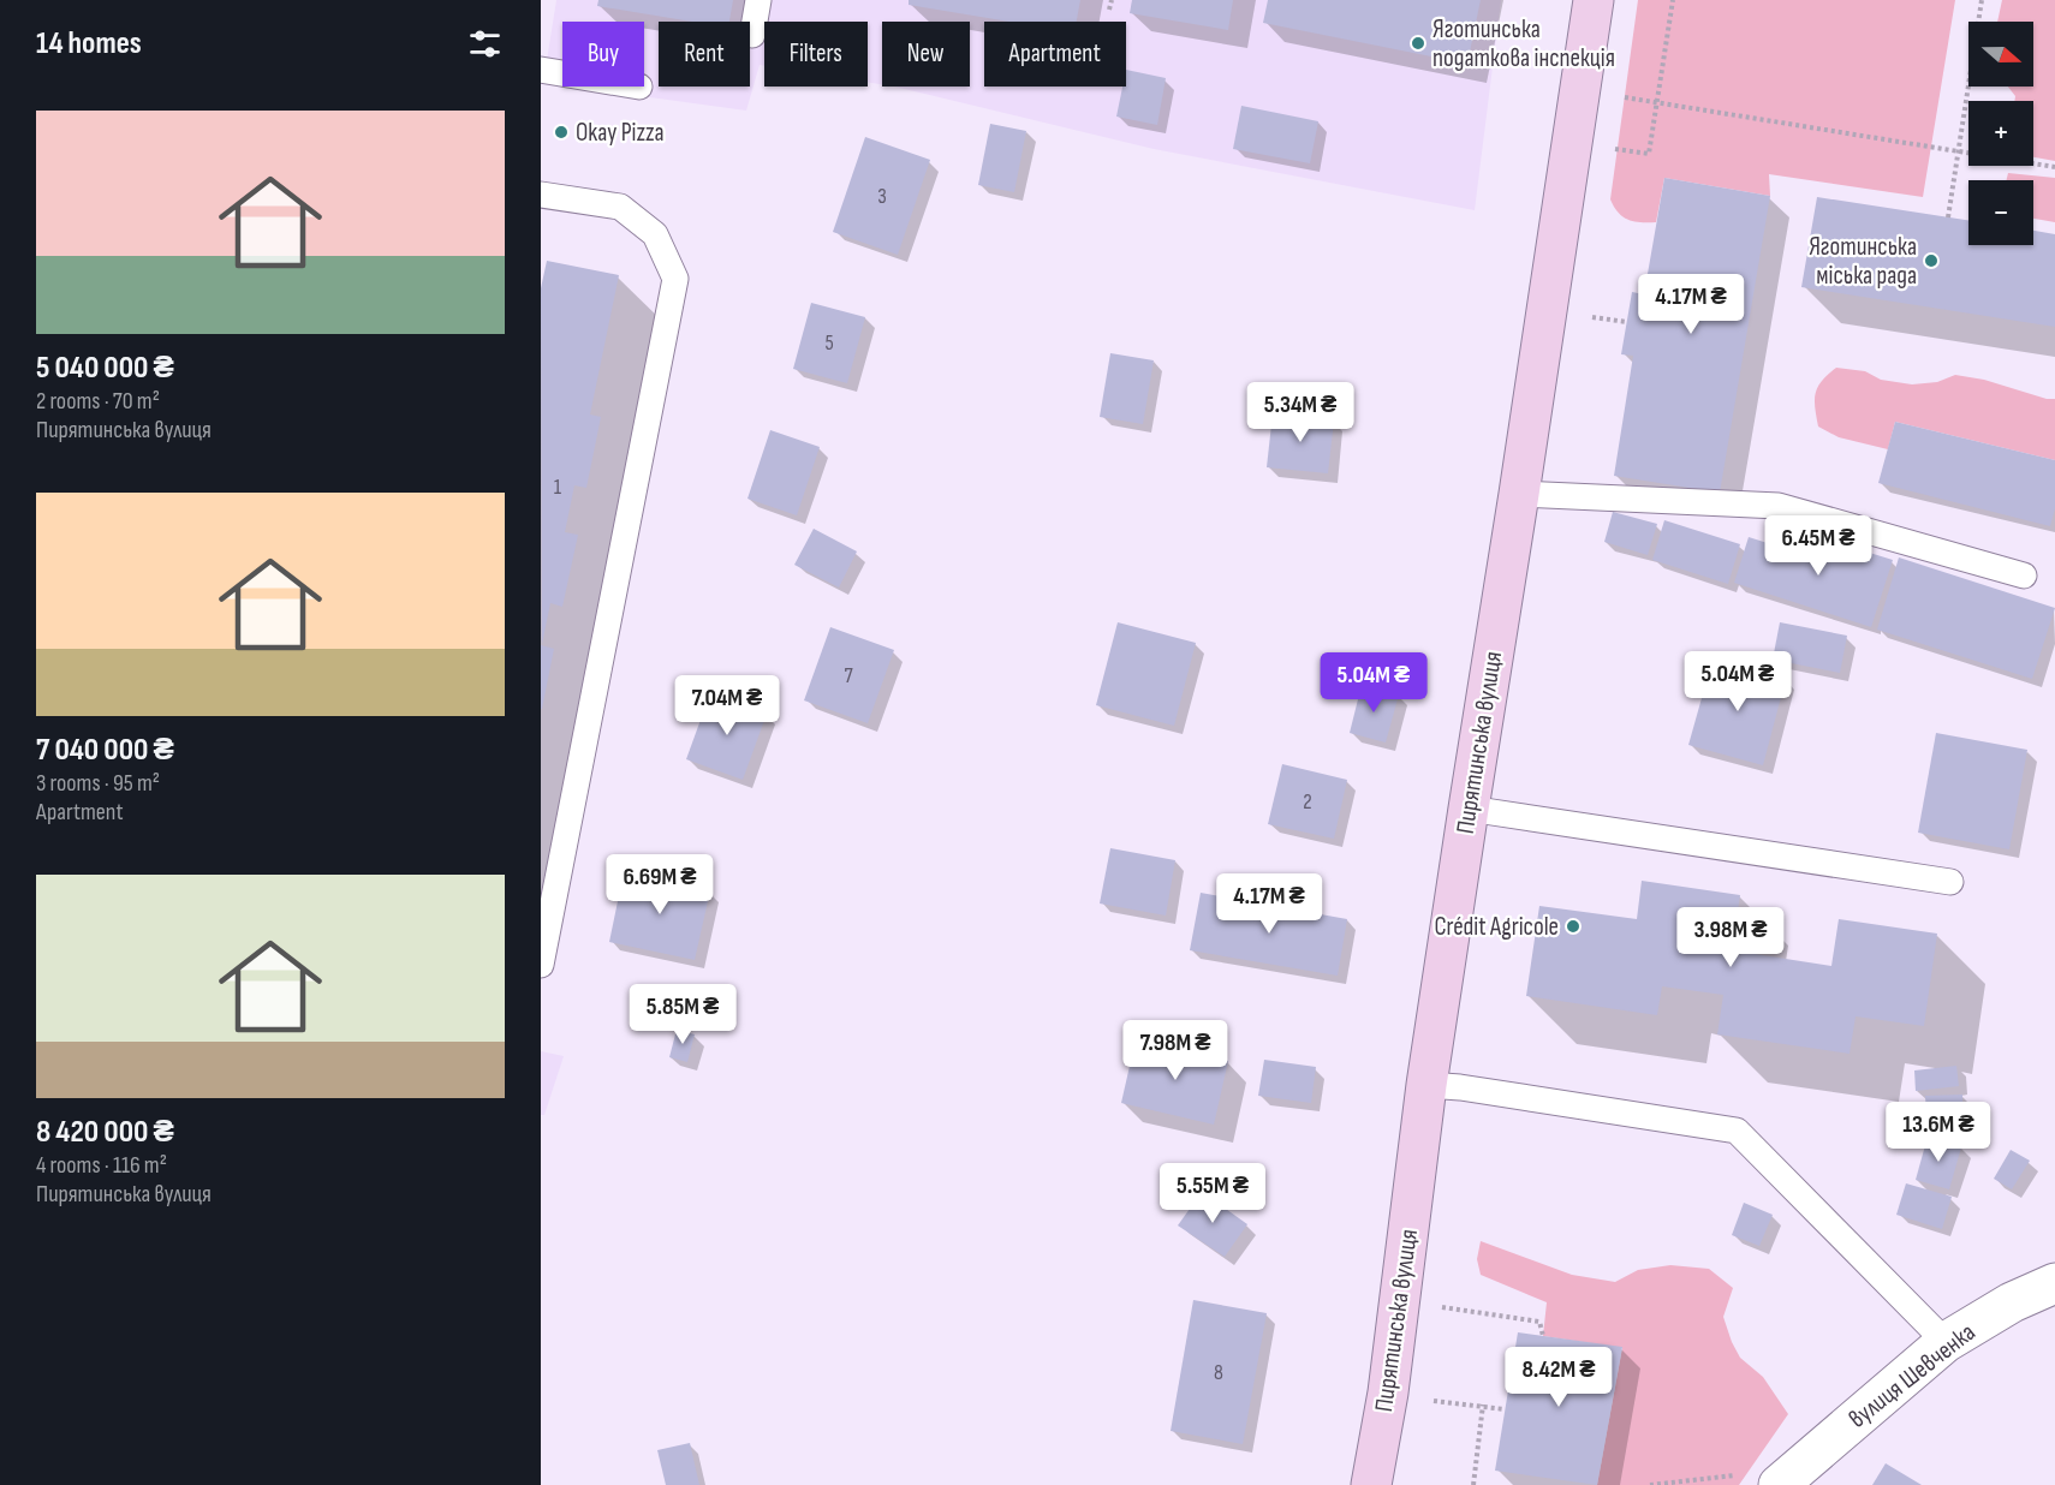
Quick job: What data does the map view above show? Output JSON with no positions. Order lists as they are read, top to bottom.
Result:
{
  "streets": {
    "main road": ["Пирятинська вулиця"],
    "street": ["вулиця Шевченка"]
  },
  "places": [
    "Яготинська податкова інспекція",
    "Okay Pizza",
    "Яготинська міська рада",
    "Crédit Agricole"
  ],
  "house_numbers": [
    "3",
    "5",
    "1",
    "7",
    "2",
    "8"
  ],
  "north": "right",
  "page": {
    "heading": "14 homes",
    "map_buttons": ["+", "−"],
    "chip": [
      "Buy",
      "Rent",
      "Filters",
      "New",
      "Apartment"
    ],
    "list": [
      {
        "name": "5 040 000 ₴",
        "note": "2 rooms · 70 m² · Пирятинська вулиця"
      },
      {
        "name": "7 040 000 ₴",
        "note": "3 rooms · 95 m² · Apartment"
      },
      {
        "name": "8 420 000 ₴",
        "note": "4 rooms · 116 m² · Пирятинська вулиця"
      }
    ],
    "price": [
      "4.17M ₴",
      "5.34M ₴",
      "6.45M ₴",
      "5.04M ₴",
      "5.04M ₴",
      "7.04M ₴",
      "6.69M ₴",
      "4.17M ₴",
      "3.98M ₴",
      "5.85M ₴",
      "7.98M ₴",
      "13.6M ₴",
      "5.55M ₴",
      "8.42M ₴"
    ]
  }
}
